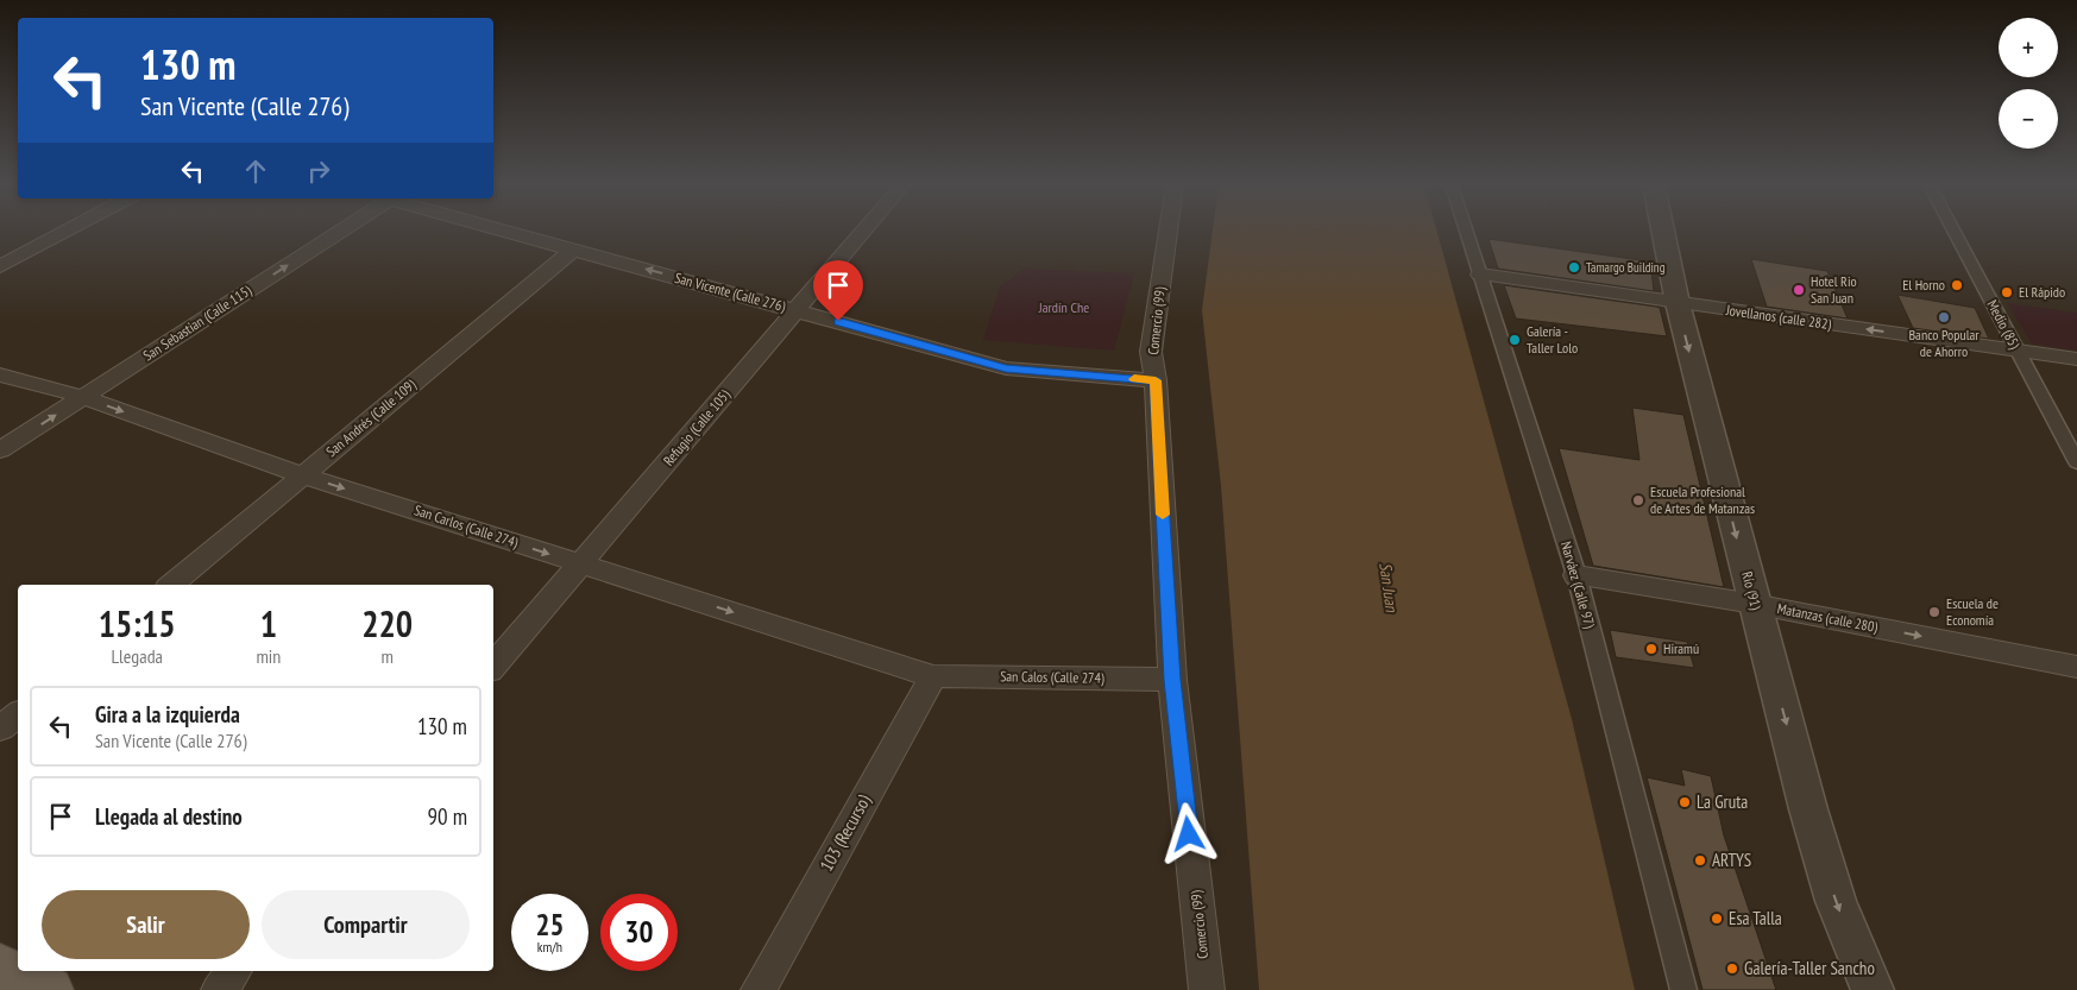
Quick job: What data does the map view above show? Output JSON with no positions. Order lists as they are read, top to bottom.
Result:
{
  "streets": {
    "street": [
      "San Vicente (Calle 276)",
      "Jovellanos (calle 282)",
      "Comercio (99)",
      "San Sebastian (Calle 115)",
      "Medio (85)",
      "San Andrés (Calle 109)",
      "Refugio (Calle 105)",
      "San Carlos (Calle 274)",
      "Narváez (Calle 97)",
      "Río (91)",
      "Matanzas (calle 280)",
      "San Calos (Calle 274)",
      "103 (Recurso)"
    ]
  },
  "crossings": [
    ["San Vicente (Calle 276)", "Comercio (99)"],
    ["San Vicente (Calle 276)", "San Andrés (Calle 109)"],
    ["San Vicente (Calle 276)", "Refugio (Calle 105)"],
    ["Jovellanos (calle 282)", "Medio (85)"],
    ["Jovellanos (calle 282)", "Narváez (Calle 97)"],
    ["Jovellanos (calle 282)", "Río (91)"],
    ["Comercio (99)", "San Calos (Calle 274)"],
    ["San Sebastian (Calle 115)", "San Carlos (Calle 274)"],
    ["San Andrés (Calle 109)", "San Carlos (Calle 274)"],
    ["Refugio (Calle 105)", "San Carlos (Calle 274)"],
    ["San Carlos (Calle 274)", "San Calos (Calle 274)"],
    ["San Carlos (Calle 274)", "103 (Recurso)"],
    ["Narváez (Calle 97)", "Matanzas (calle 280)"],
    ["Río (91)", "Matanzas (calle 280)"],
    ["San Calos (Calle 274)", "103 (Recurso)"]
  ],
  "one_way": [
    "Jovellanos (calle 282)",
    "San Sebastian (Calle 115)",
    "San Carlos (Calle 274)",
    "Río (91)",
    "Matanzas (calle 280)"
  ],
  "water": ["San Juan"],
  "parks": ["Jardín Che"],
  "places": [
    "Tamargo Building",
    "El Horno",
    "Hotel Rio San Juan",
    "El Rápido",
    "Banco Popular de Ahorro",
    "Galería - Taller Lolo",
    "Escuela Profesional de Artes de Matanzas",
    "Escuela de Economía",
    "Hiramú",
    "La Gruta",
    "ARTYS",
    "Esa Talla",
    "Galería-Taller Sancho"
  ],
  "page": {
    "map_buttons": ["+", "−"],
    "turn": ["130 m", "San Vicente (Calle 276)"],
    "eta": [
      "15:15",
      "Llegada",
      "1",
      "min",
      "220",
      "m"
    ],
    "list": [
      {
        "name": "Gira a la izquierda",
        "note": "San Vicente (Calle 276)",
        "value": "130 m"
      },
      {
        "name": "Llegada al destino",
        "value": "90 m"
      }
    ],
    "buttons": ["Salir", "Compartir"],
    "speed": "25 km/h",
    "limit": "30"
  }
}
